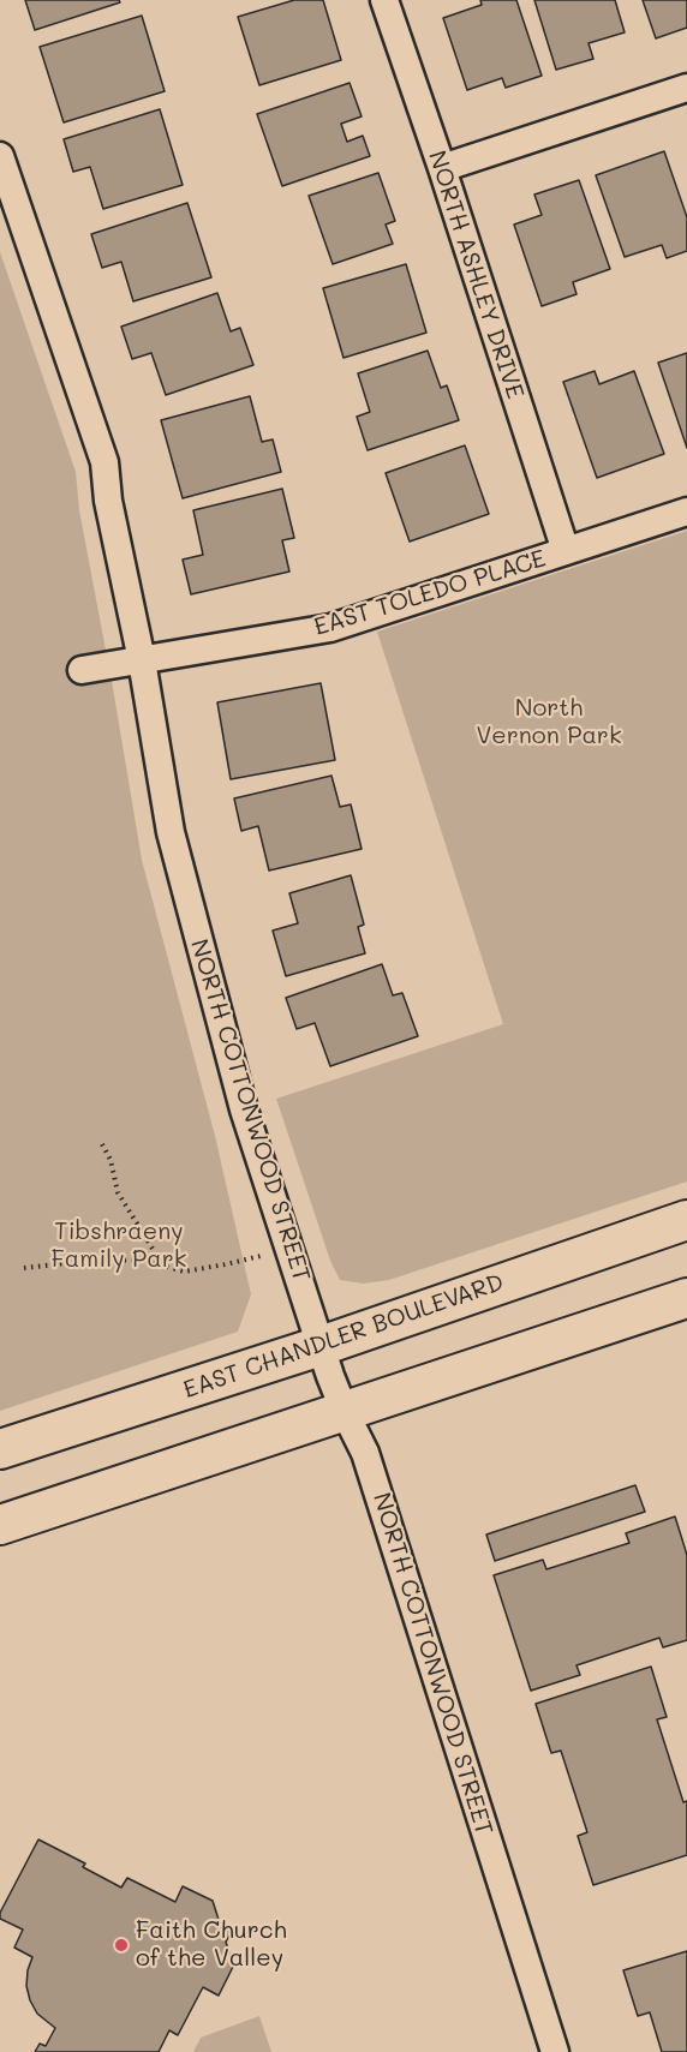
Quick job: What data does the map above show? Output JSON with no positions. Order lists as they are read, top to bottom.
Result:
{
  "streets": {
    "main road": ["EAST CHANDLER BOULEVARD"],
    "street": ["NORTH ASHLEY DRIVE", "EAST TOLEDO PLACE", "NORTH COTTONWOOD STREET"]
  },
  "crossings": [
    ["NORTH ASHLEY DRIVE", "EAST TOLEDO PLACE"],
    ["EAST TOLEDO PLACE", "NORTH COTTONWOOD STREET"],
    ["NORTH COTTONWOOD STREET", "EAST CHANDLER BOULEVARD"]
  ],
  "parks": ["North Vernon Park", "Tibshraeny Family Park"],
  "places": ["Faith Church of the Valley"]
}
